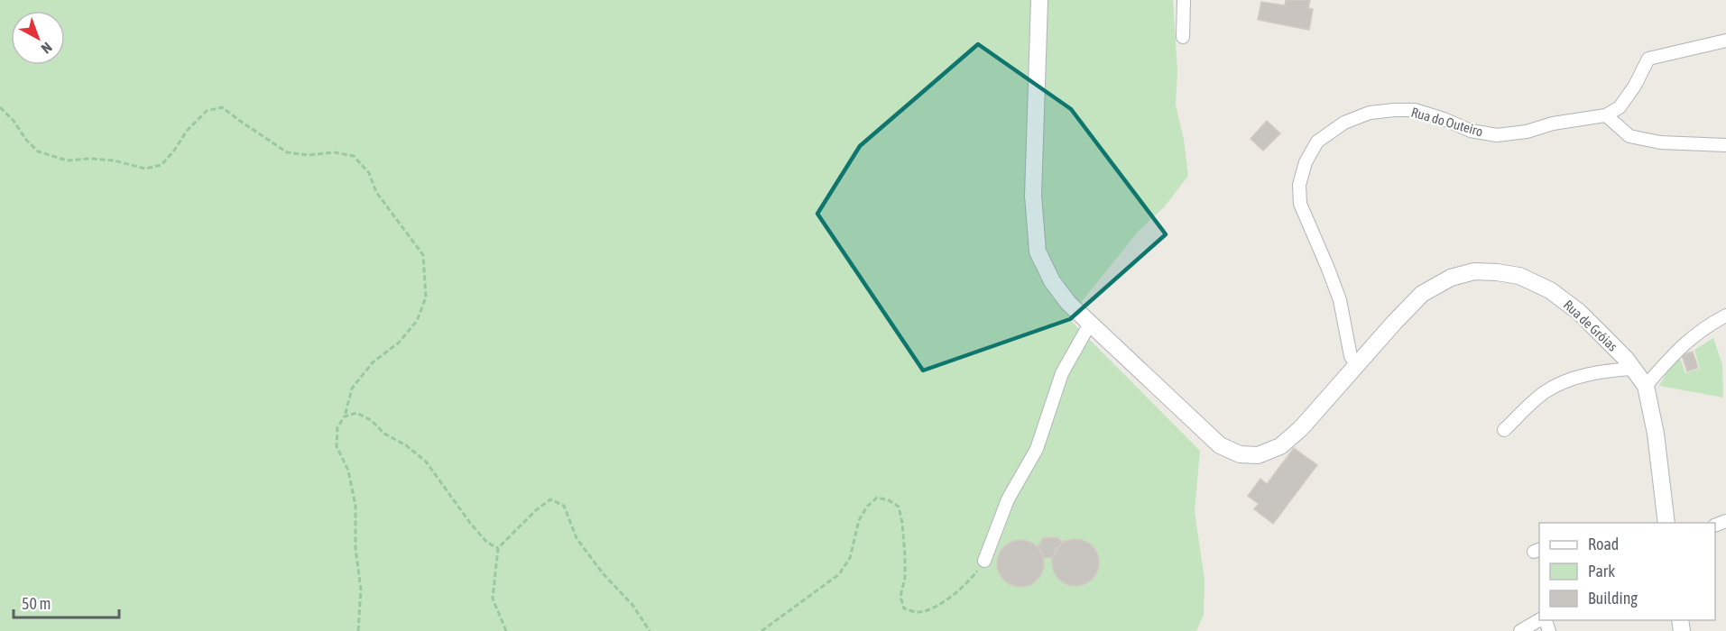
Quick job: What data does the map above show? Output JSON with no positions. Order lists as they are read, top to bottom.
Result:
{
  "streets": {
    "street": ["Rua do Outeiro", "Rua de Gróias"]
  },
  "crossings": [
    ["Rua do Outeiro", "Rua de Gróias"]
  ],
  "legend": ["Road", "Park", "Building"],
  "scale_bar": "50 m",
  "north": "bottom right"
}
